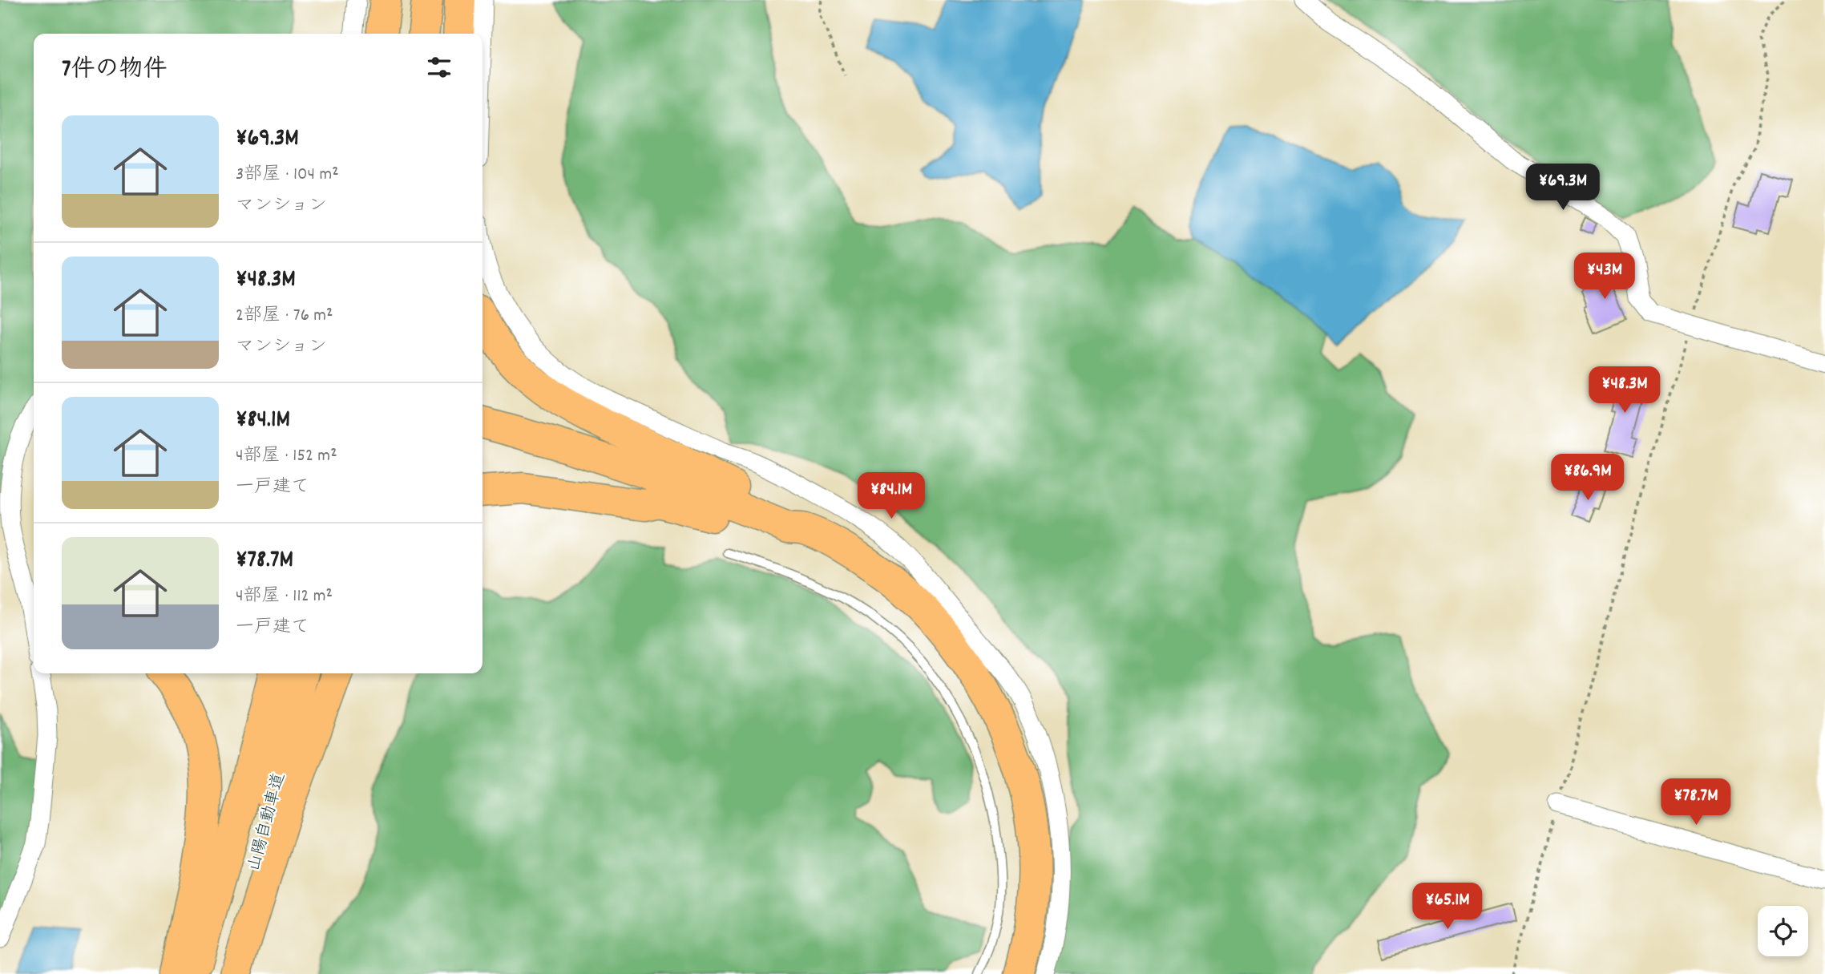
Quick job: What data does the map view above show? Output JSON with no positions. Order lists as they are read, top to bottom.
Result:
{
  "streets": {
    "highway": ["山陽自動車道"]
  },
  "page": {
    "heading": "7件の物件",
    "list": [
      {
        "name": "¥69.3M",
        "note": "3部屋 · 104 m² · マンション"
      },
      {
        "name": "¥48.3M",
        "note": "2部屋 · 76 m² · マンション"
      },
      {
        "name": "¥84.1M",
        "note": "4部屋 · 152 m² · 一戸建て"
      },
      {
        "name": "¥78.7M",
        "note": "4部屋 · 112 m² · 一戸建て"
      }
    ],
    "price": [
      "¥69.3M",
      "¥43M",
      "¥48.3M",
      "¥86.9M",
      "¥84.1M",
      "¥78.7M",
      "¥65.1M"
    ]
  }
}
